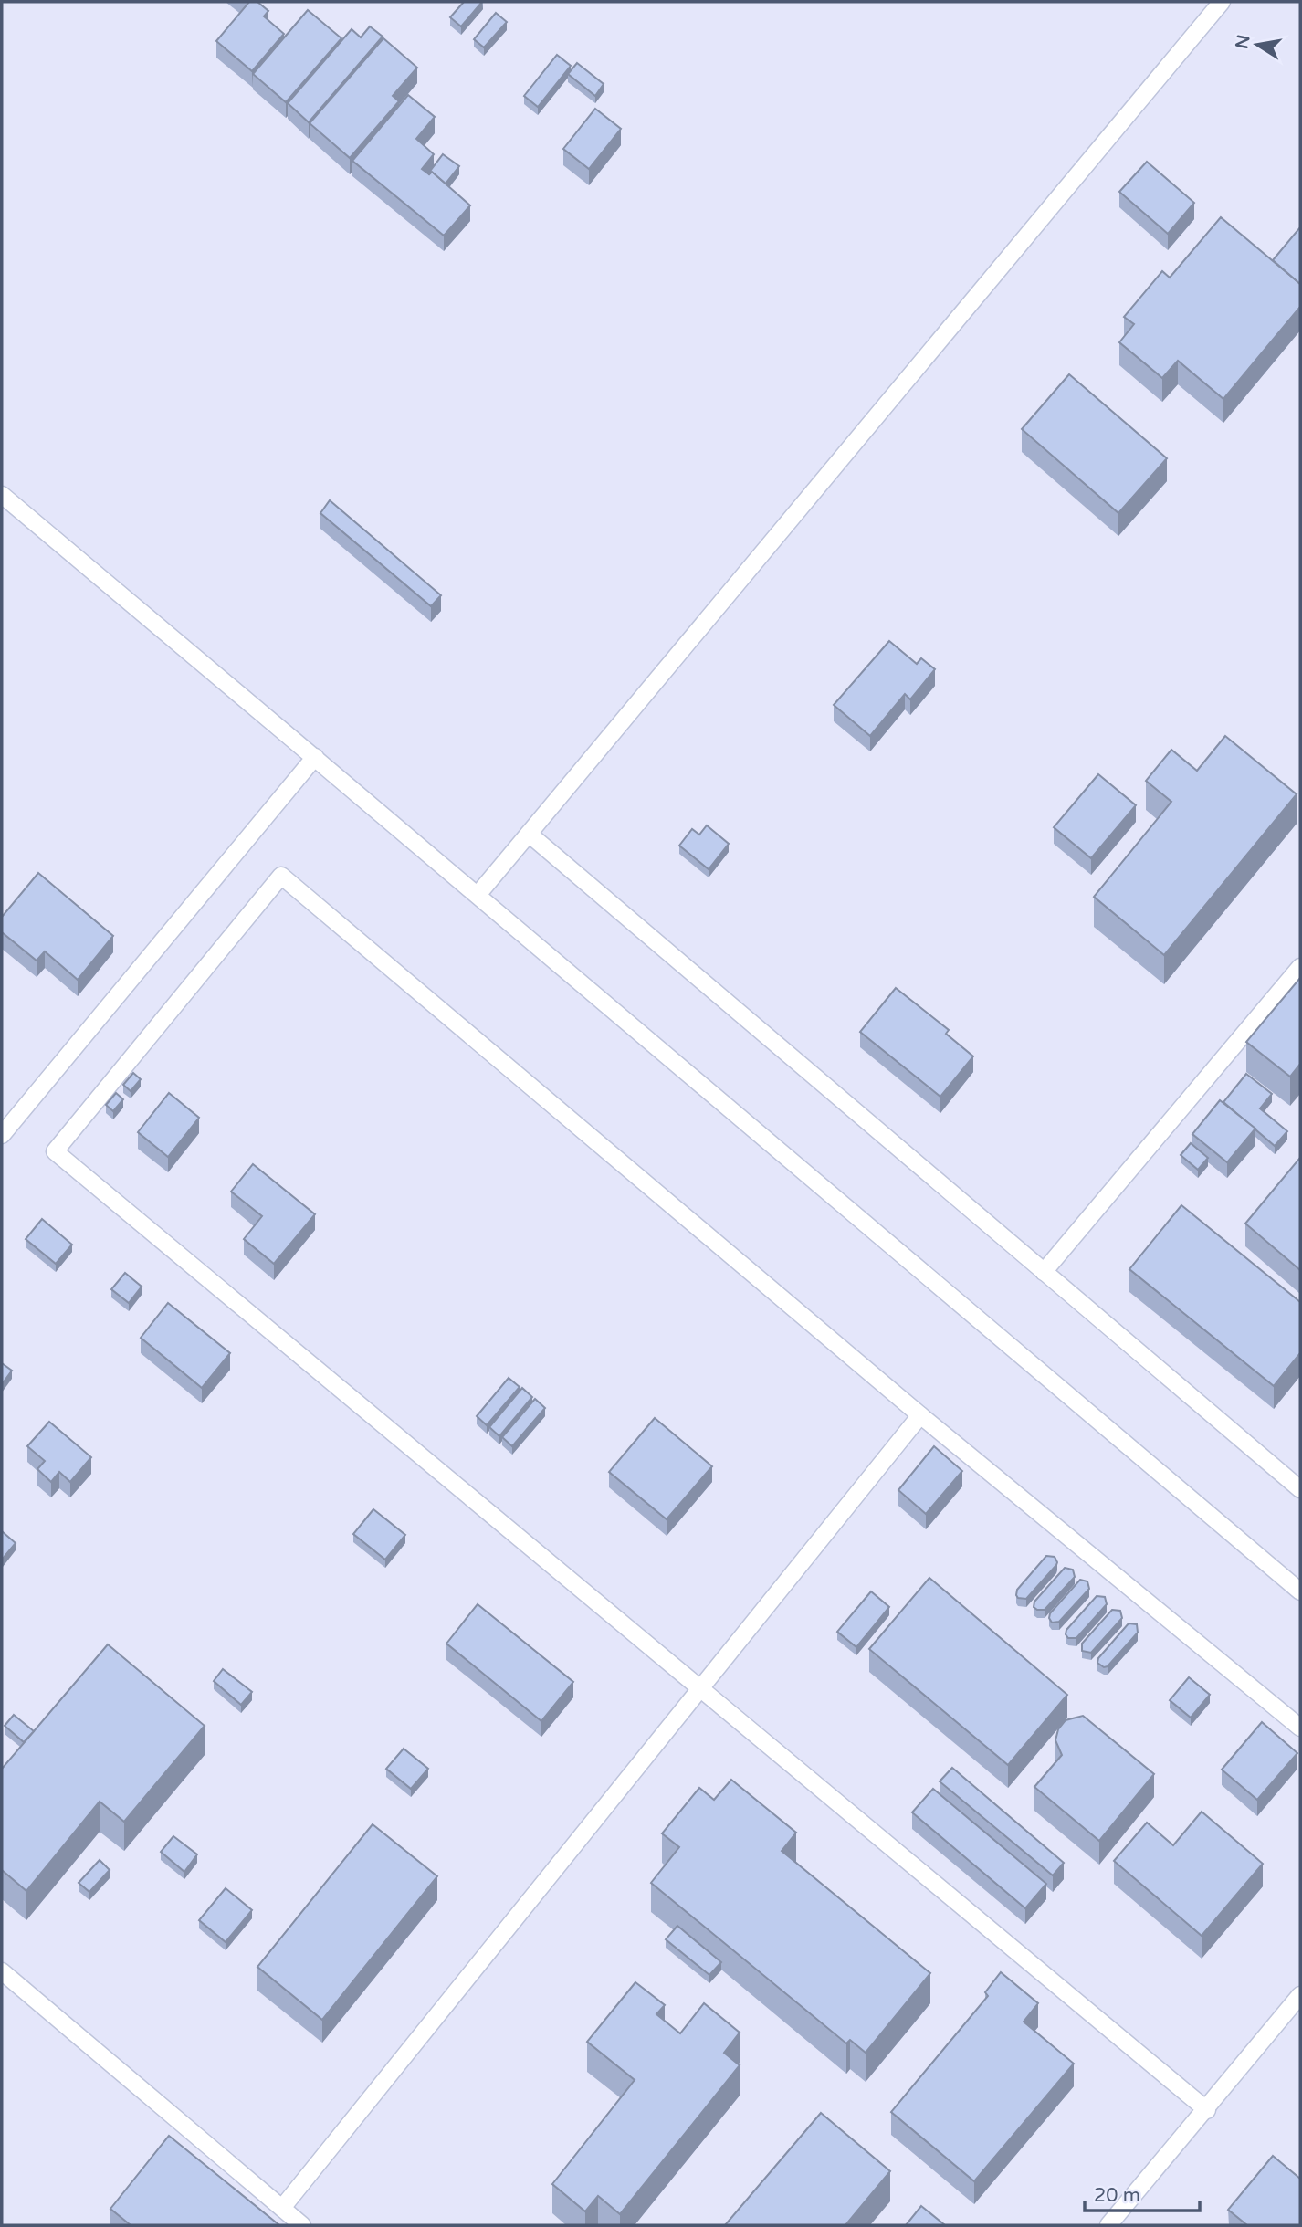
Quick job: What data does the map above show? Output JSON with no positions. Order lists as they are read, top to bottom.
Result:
{
  "scale_bar": "20 m",
  "north": "left"
}
